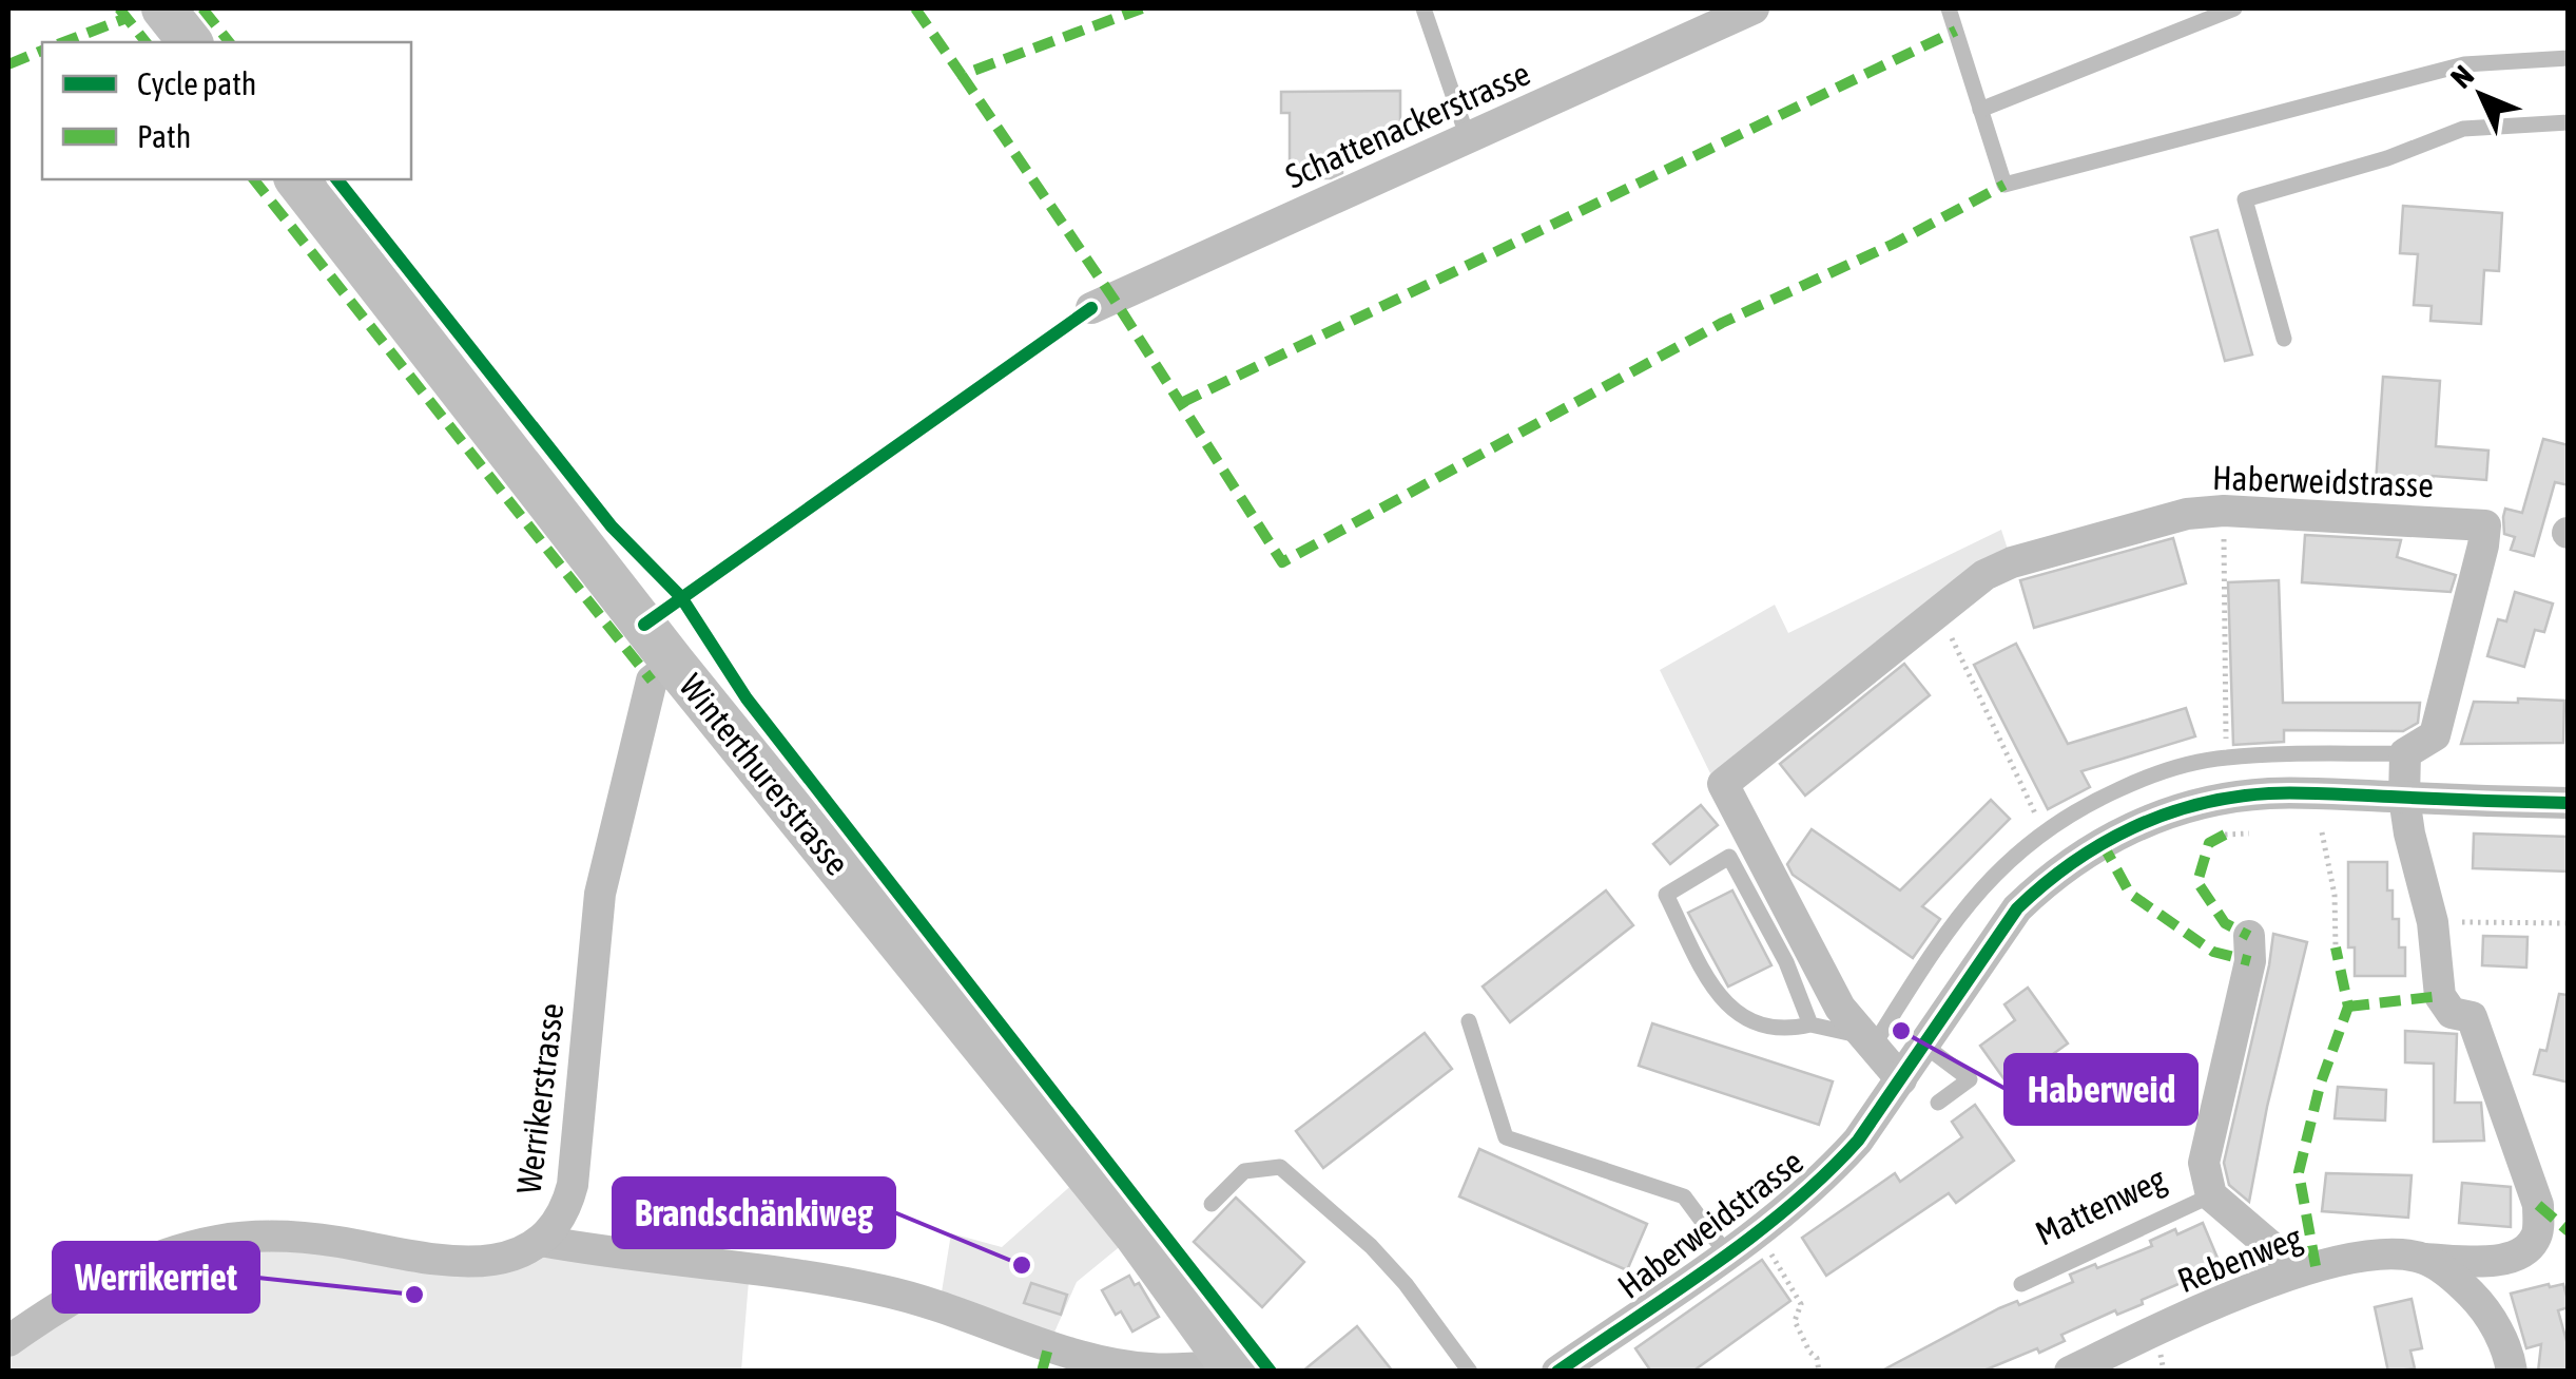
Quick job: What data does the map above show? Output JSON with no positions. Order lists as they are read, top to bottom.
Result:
{
  "streets": {
    "main road": ["Winterthurerstrasse"],
    "street": [
      "Schattenackerstrasse",
      "Haberweidstrasse",
      "Werrikerstrasse",
      "Mattenweg",
      "Rebenweg"
    ]
  },
  "crossings": [
    ["Winterthurerstrasse", "Werrikerstrasse"],
    ["Mattenweg", "Rebenweg"]
  ],
  "places": ["Haberweid", "Brandschänkiweg", "Werrikerriet"],
  "legend": ["Cycle path", "Path"],
  "north": "top left"
}
